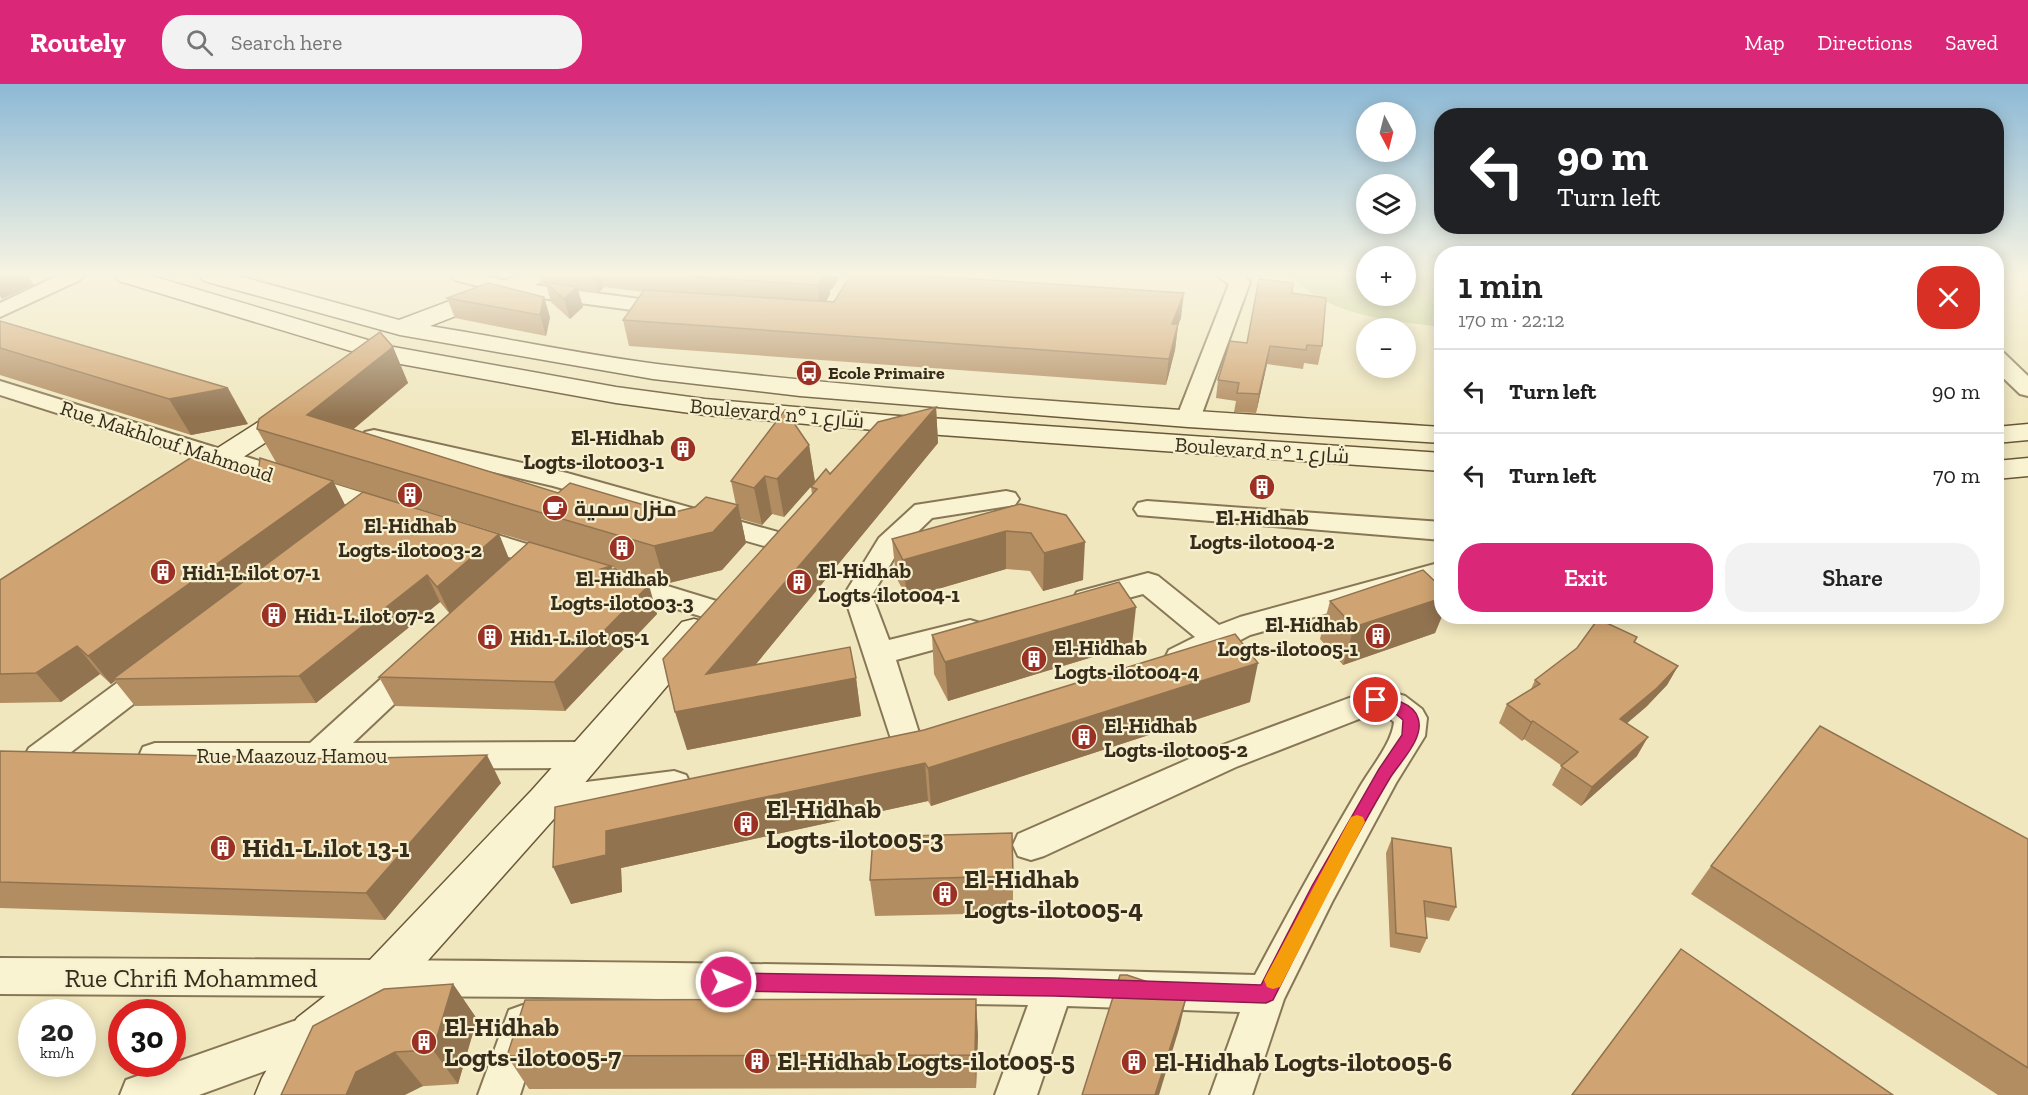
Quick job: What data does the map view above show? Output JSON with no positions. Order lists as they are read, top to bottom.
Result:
{
  "streets": {
    "main road": ["Boulevard n° شارع 1"],
    "street": ["Rue Makhlouf Mahmoud", "Rue Maazouz Hamou", "Rue Chrifi Mohammed"]
  },
  "places": {
    "bus stop": ["Ecole Primaire"],
    "building": [
      "El-Hidhab Logts-ilot003-1",
      "El-Hidhab Logts-ilot004-2",
      "El-Hidhab Logts-ilot003-2",
      "El-Hidhab Logts-ilot003-3",
      "Hid1-L.ilot 07-1",
      "El-Hidhab Logts-ilot004-1",
      "Hid1-L.ilot 07-2",
      "El-Hidhab Logts-ilot005-1",
      "Hid1-L.ilot 05-1",
      "El-Hidhab Logts-ilot004-4",
      "El-Hidhab Logts-ilot005-2",
      "El-Hidhab Logts-ilot005-3",
      "Hid1-L.ilot 13-1",
      "El-Hidhab Logts-ilot005-4",
      "El-Hidhab Logts-ilot005-7",
      "El-Hidhab Logts-ilot005-5",
      "El-Hidhab Logts-ilot005-6"
    ],
    "cafe": ["منزل سمية"]
  },
  "north": "bottom",
  "page": {
    "header": "Routely",
    "search": "Search here",
    "nav": ["Map", "Directions", "Saved"],
    "map_buttons": ["+", "−"],
    "turn": ["90 m", "Turn left"],
    "heading": ["1 min", "170 m · 22:12"],
    "list": [
      {
        "name": "Turn left",
        "value": "90 m"
      },
      {
        "name": "Turn left",
        "value": "70 m"
      }
    ],
    "buttons": ["Exit", "Share"],
    "speed": "20 km/h",
    "limit": "30"
  }
}
